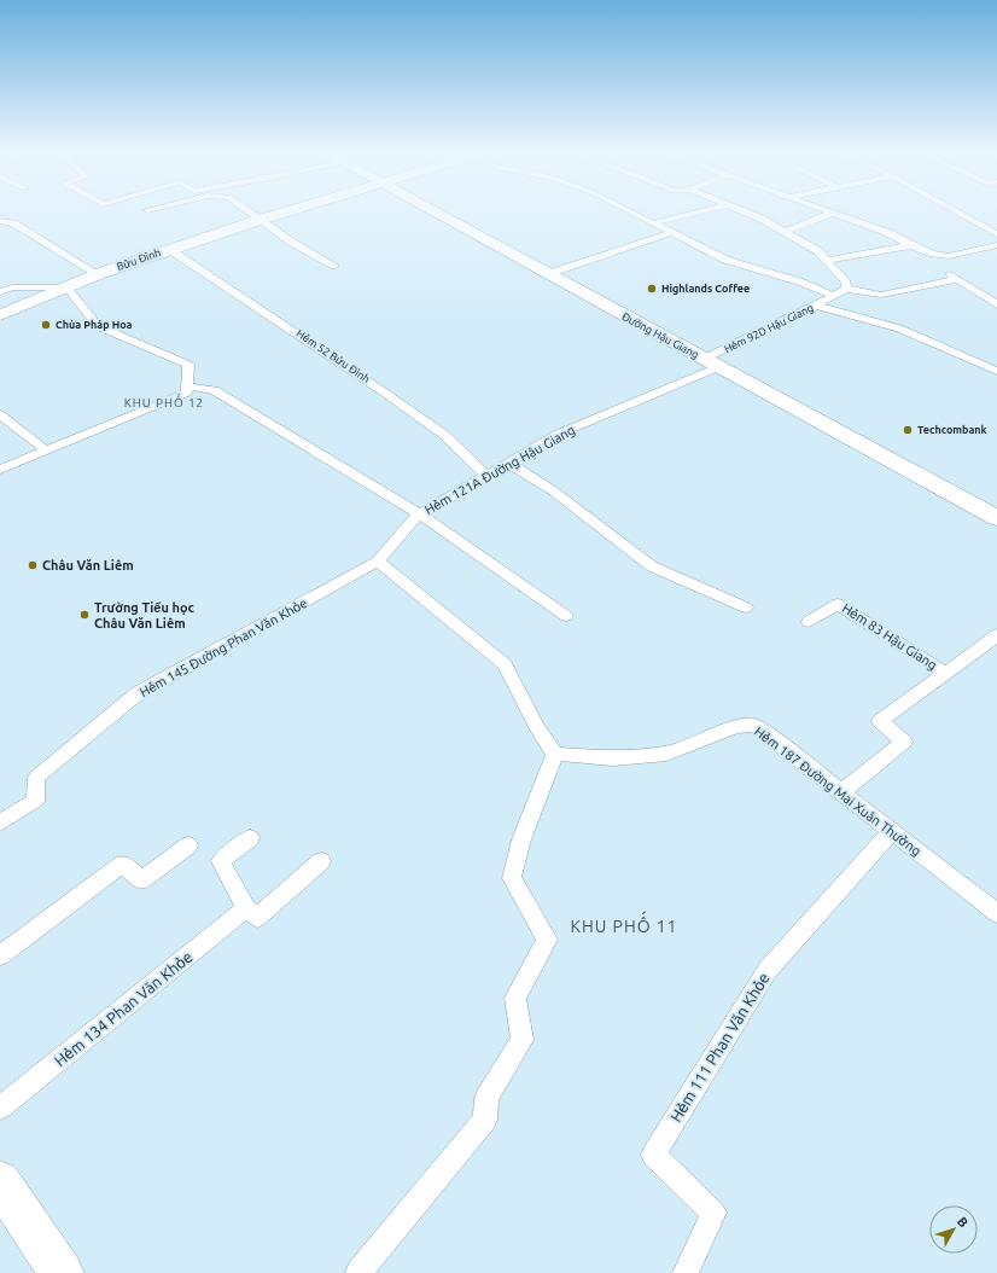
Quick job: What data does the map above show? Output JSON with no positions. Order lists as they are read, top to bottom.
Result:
{
  "streets": {
    "main road": ["Bửu Đình", "Đường Hậu Giang"],
    "lane": [
      "Hẻm 92D Hậu Giang",
      "Hẻm 52 Bửu Đình",
      "Hẻm 121A Đường Hậu Giang",
      "Hẻm 83 Hậu Giang",
      "Hẻm 145 Đường Phan Văn Khỏe",
      "Hẻm 187 Đường Mai Xuân Thưởng",
      "Hẻm 134 Phan Văn Khỏe",
      "Hẻm 111 Phan Văn Khỏe"
    ]
  },
  "crossings": [
    ["Bửu Đình", "Hẻm 52 Bửu Đình"],
    ["Hẻm 92D Hậu Giang", "Đường Hậu Giang"],
    ["Hẻm 92D Hậu Giang", "Hẻm 121A Đường Hậu Giang"],
    ["Đường Hậu Giang", "Hẻm 121A Đường Hậu Giang"],
    ["Hẻm 52 Bửu Đình", "Hẻm 121A Đường Hậu Giang"],
    ["Hẻm 121A Đường Hậu Giang", "Hẻm 145 Đường Phan Văn Khỏe"],
    ["Hẻm 83 Hậu Giang", "Hẻm 187 Đường Mai Xuân Thưởng"],
    ["Hẻm 187 Đường Mai Xuân Thưởng", "Hẻm 111 Phan Văn Khỏe"]
  ],
  "districts": ["KHU PHỐ 12", "KHU PHỐ 11"],
  "places": [
    "Highlands Coffee",
    "Chùa Pháp Hoa",
    "Techcombank",
    "Châu Văn Liêm",
    "Trường Tiểu học Châu Văn Liêm"
  ],
  "north": "top right"
}
